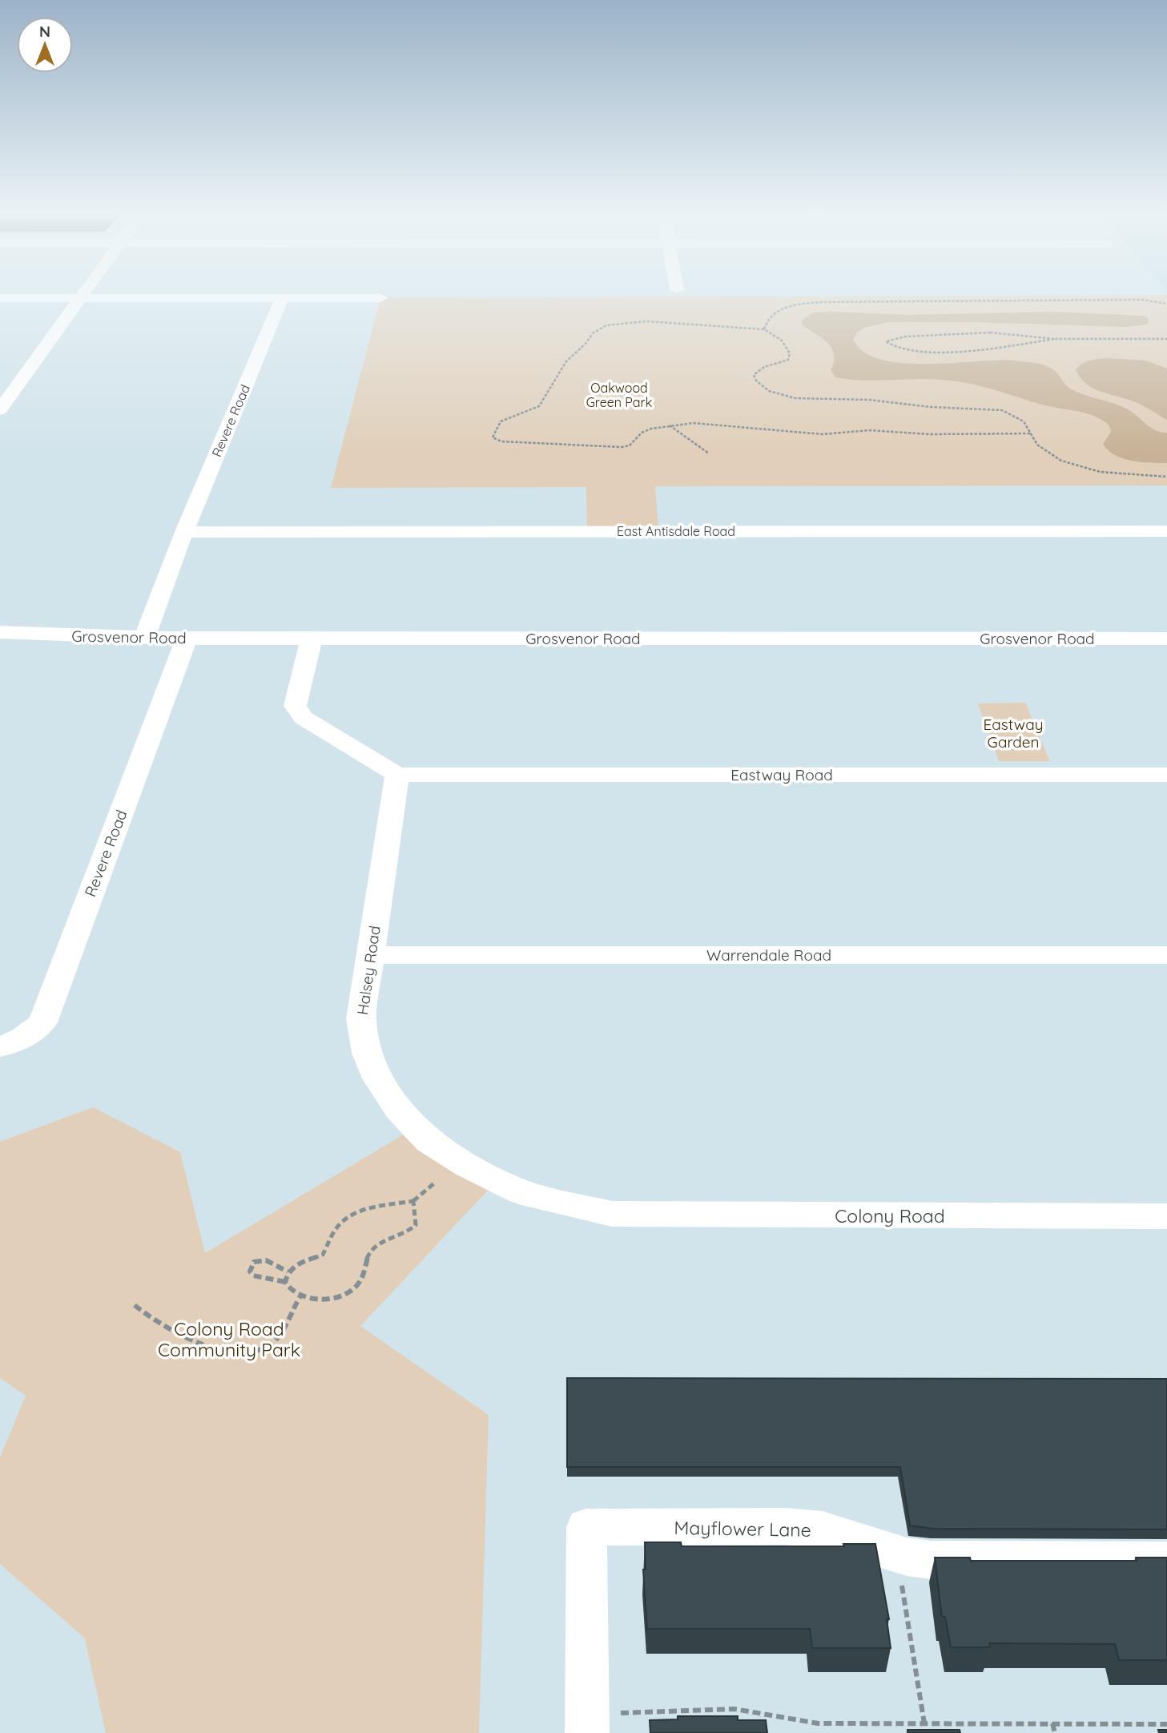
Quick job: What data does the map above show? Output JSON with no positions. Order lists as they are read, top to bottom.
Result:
{
  "streets": {
    "street": [
      "Revere Road",
      "East Antisdale Road",
      "Grosvenor Road",
      "Eastway Road",
      "Warrendale Road",
      "Halsey Road",
      "Colony Road",
      "Mayflower Lane"
    ]
  },
  "crossings": [
    ["Revere Road", "East Antisdale Road"],
    ["Revere Road", "Grosvenor Road"],
    ["Eastway Road", "Halsey Road"],
    ["Warrendale Road", "Halsey Road"],
    ["Halsey Road", "Colony Road"]
  ],
  "parks": ["Oakwood Green Park", "Eastway Garden", "Colony Road Community Park"],
  "north": "top"
}
